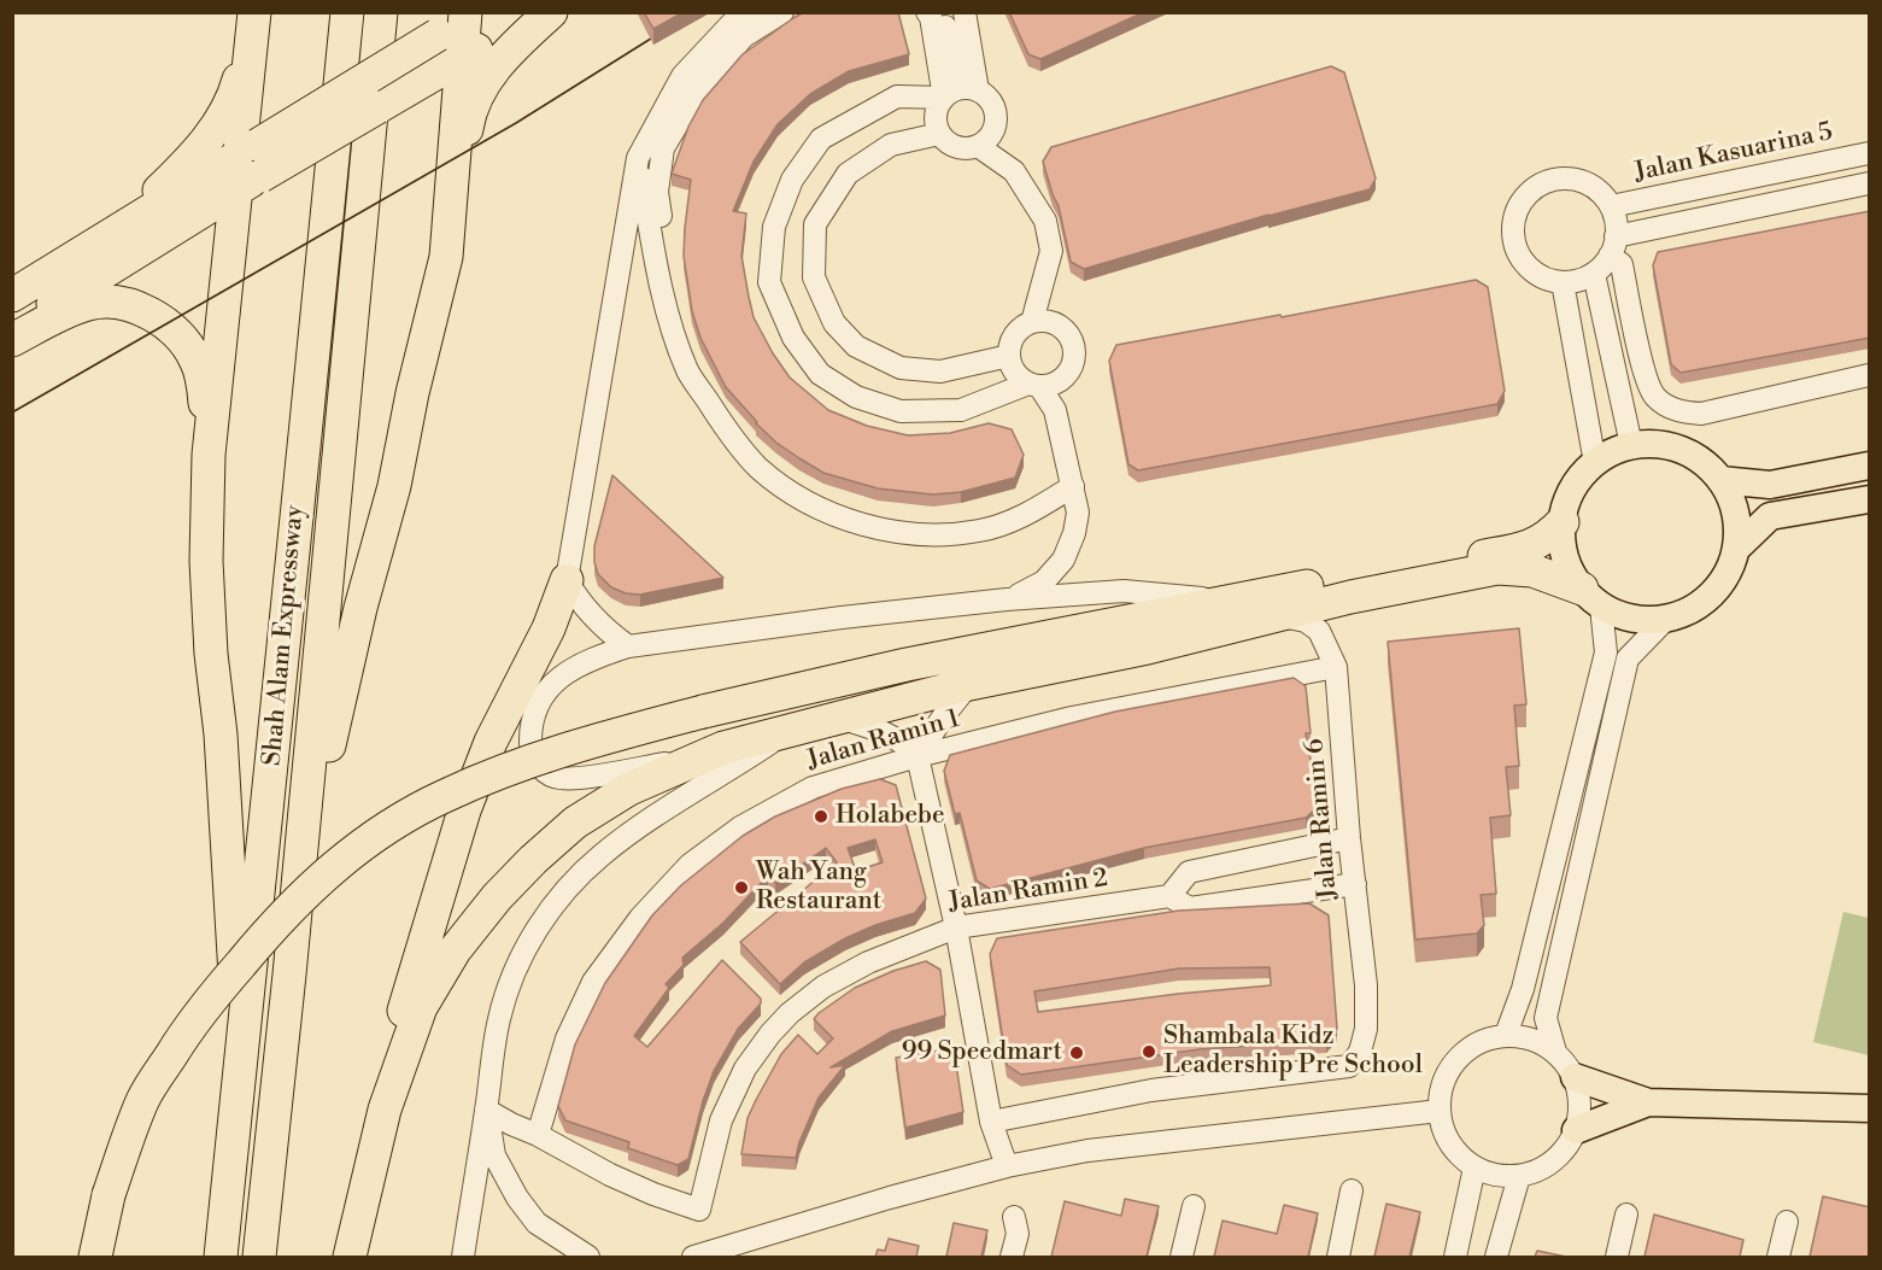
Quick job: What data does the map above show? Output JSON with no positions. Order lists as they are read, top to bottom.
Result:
{
  "streets": {
    "highway": ["Shah Alam Expressway"],
    "street": [
      "Jalan Kasuarina 5",
      "Jalan Ramin 1",
      "Jalan Ramin 6",
      "Jalan Ramin 2"
    ]
  },
  "crossings": [
    ["Jalan Ramin 1", "Jalan Ramin 6"],
    ["Jalan Ramin 1", "Jalan Ramin 2"],
    ["Jalan Ramin 6", "Jalan Ramin 2"]
  ],
  "places": [
    "Holabebe",
    "Wah Yang Restaurant",
    "Shambala Kidz Leadership Pre School",
    "99 Speedmart"
  ]
}
